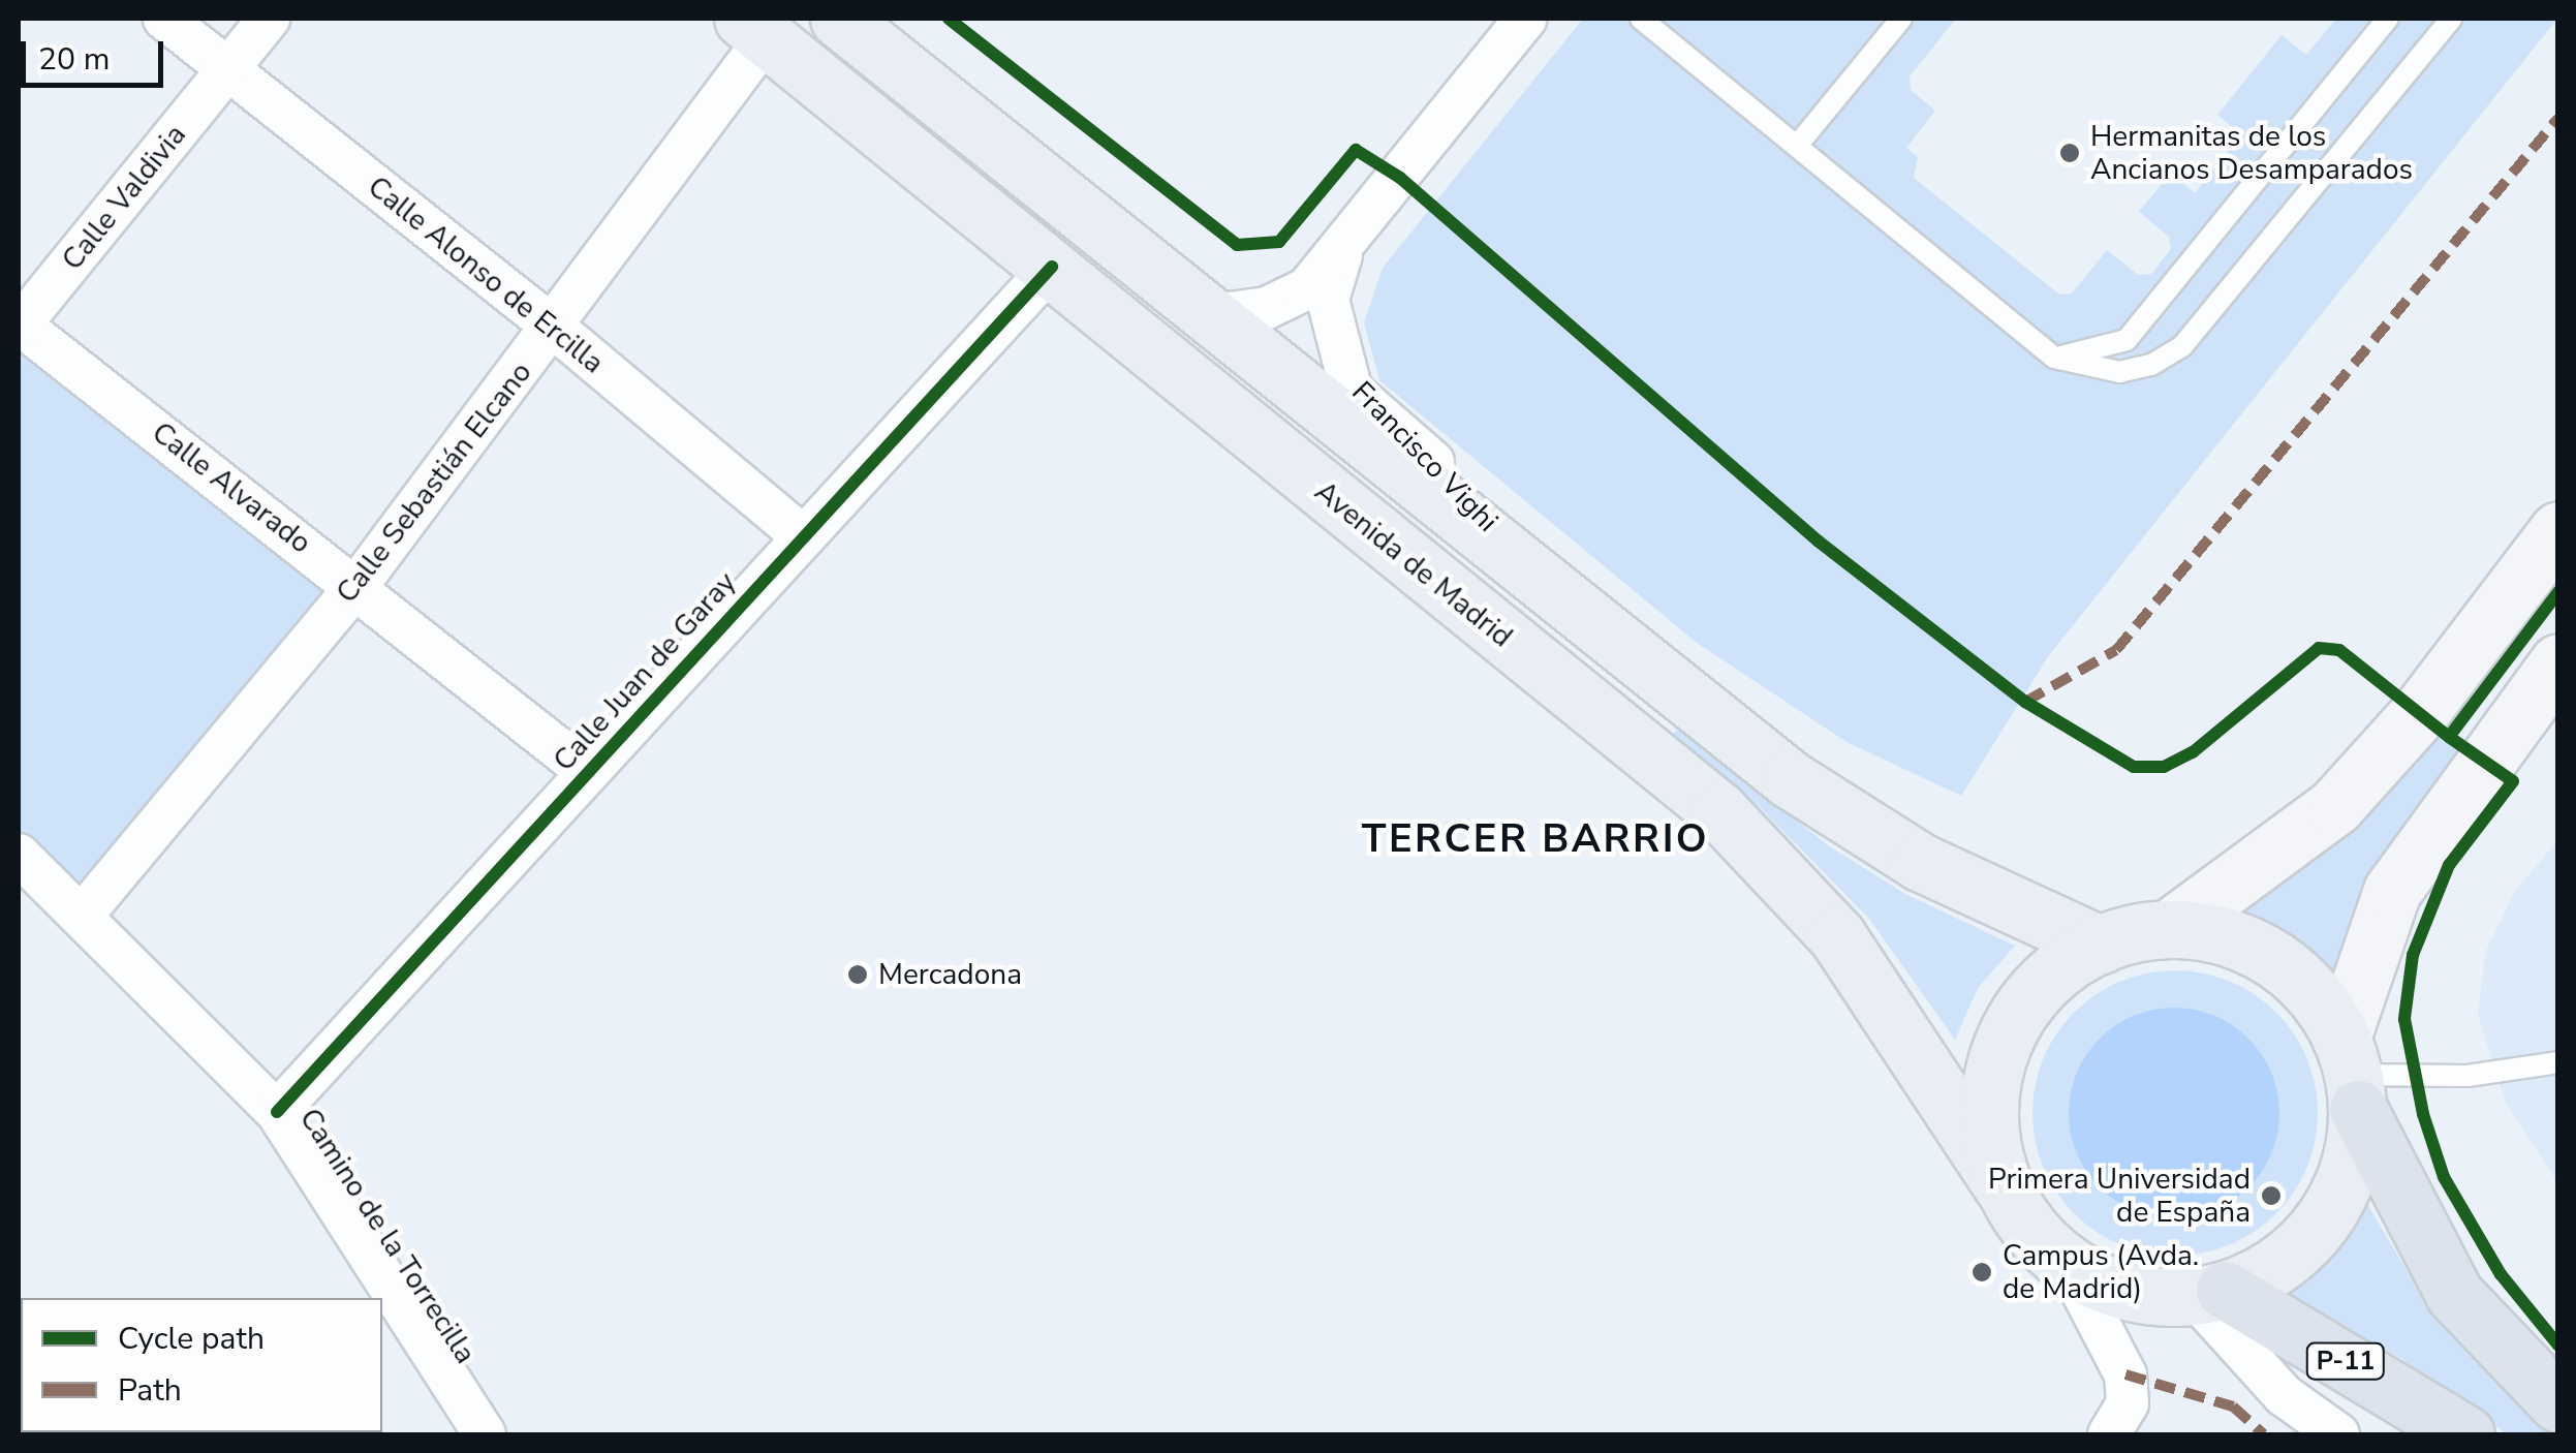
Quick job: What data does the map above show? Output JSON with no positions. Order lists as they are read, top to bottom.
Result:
{
  "streets": {
    "highway": ["P-11"],
    "main road": ["Avenida de Madrid"],
    "street": [
      "Calle Valdivia",
      "Calle Alonso de Ercilla",
      "Francisco Vighi",
      "Calle Sebastián Elcano",
      "Calle Alvarado",
      "Calle Juan de Garay",
      "Camino de la Torrecilla"
    ]
  },
  "crossings": [
    ["Calle Valdivia", "Calle Alonso de Ercilla"],
    ["Calle Valdivia", "Calle Alvarado"],
    ["Calle Alonso de Ercilla", "Calle Sebastián Elcano"],
    ["Calle Alonso de Ercilla", "Calle Juan de Garay"],
    ["Calle Sebastián Elcano", "Calle Alvarado"],
    ["Calle Sebastián Elcano", "Avenida de Madrid"],
    ["Calle Sebastián Elcano", "Camino de la Torrecilla"],
    ["Calle Alvarado", "Calle Juan de Garay"],
    ["Avenida de Madrid", "Calle Juan de Garay"],
    ["Avenida de Madrid", "P-11"],
    ["Calle Juan de Garay", "Camino de la Torrecilla"]
  ],
  "districts": ["TERCER BARRIO"],
  "places": [
    "Hermanitas de los Ancianos Desamparados",
    "Mercadona",
    "Primera Universidad de España",
    "Campus (Avda. de Madrid)"
  ],
  "legend": ["Cycle path", "Path"],
  "scale_bar": "20 m"
}
